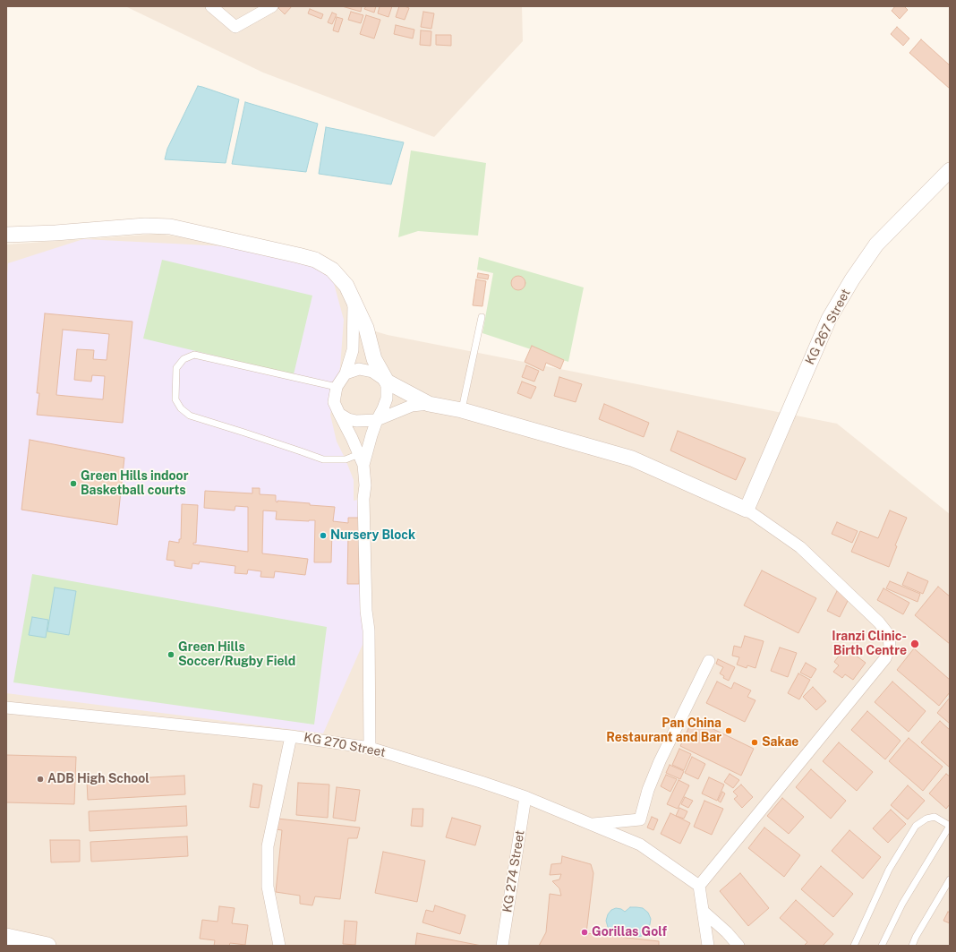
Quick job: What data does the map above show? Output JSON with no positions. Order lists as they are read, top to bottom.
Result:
{
  "streets": {
    "street": ["KG 267 Street", "KG 270 Street", "KG 274 Street"]
  },
  "crossings": [
    ["KG 270 Street", "KG 274 Street"]
  ],
  "places": [
    "Green Hills indoor Basketball courts",
    "Nursery Block",
    "Iranzi Clinic- Birth Centre",
    "Green Hills Soccer/Rugby Field",
    "Pan China Restaurant and Bar",
    "Sakae",
    "ADB High School",
    "Gorillas Golf"
  ]
}
